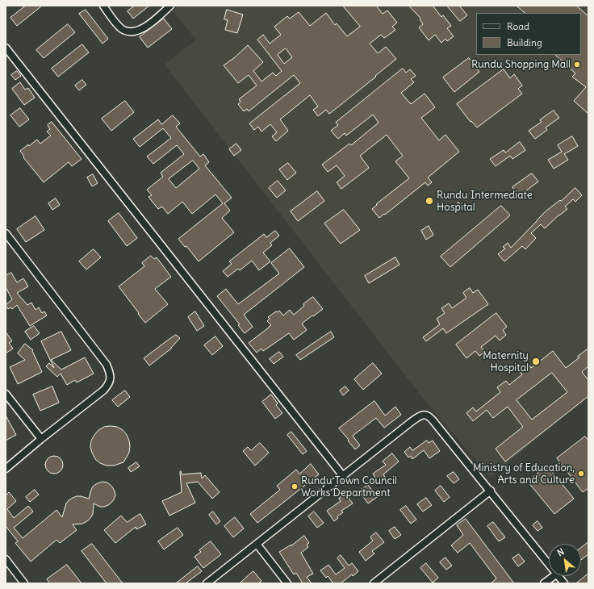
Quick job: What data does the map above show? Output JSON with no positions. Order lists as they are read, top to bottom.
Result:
{
  "places": [
    "Rundu Shopping Mall",
    "Rundu Intermediate Hospital",
    "Maternity Hospital",
    "Ministry of Education, Arts and Culture",
    "Rundu Town Council Works Department"
  ],
  "legend": ["Road", "Building"],
  "north": "top left"
}
